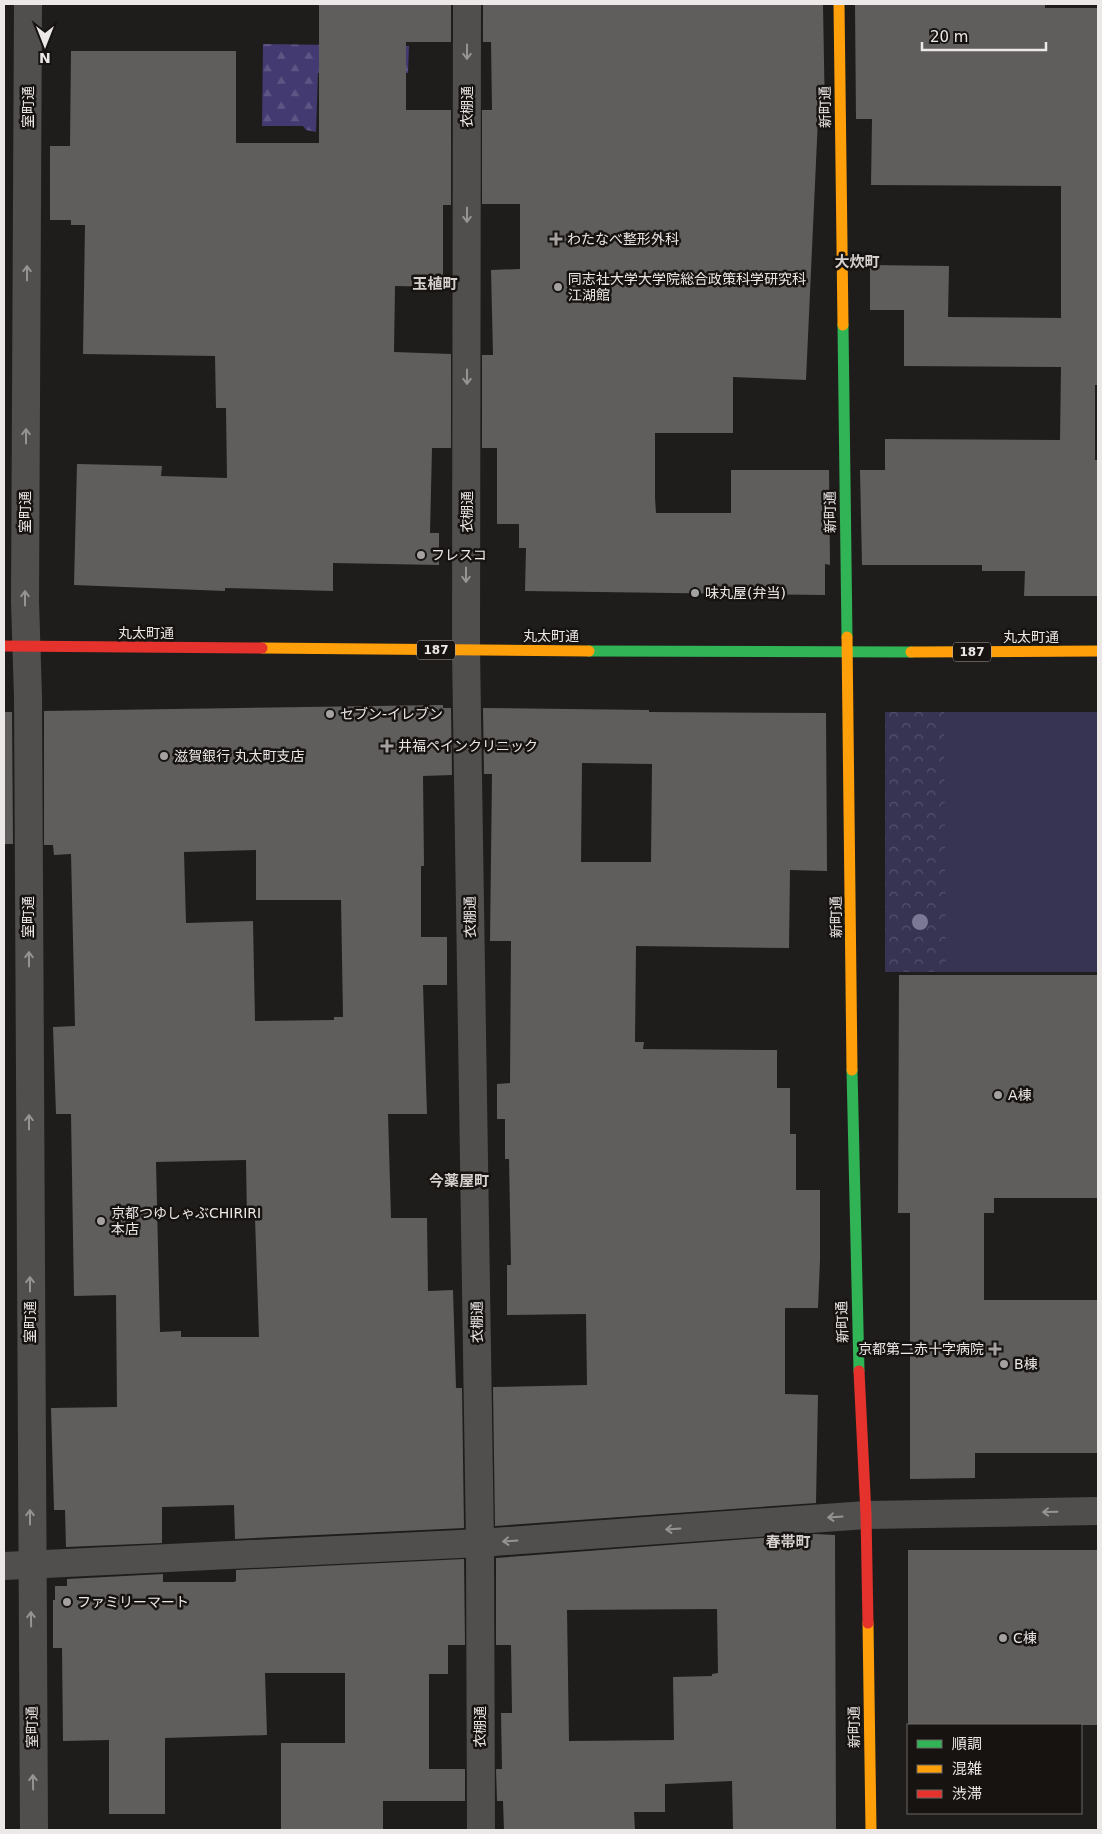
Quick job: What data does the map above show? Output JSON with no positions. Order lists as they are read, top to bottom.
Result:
{
  "streets": {
    "street": [
      "室町通",
      "衣棚通",
      "新町通",
      "丸太町通",
      "187"
    ]
  },
  "crossings": [
    ["室町通", "丸太町通"],
    ["衣棚通", "丸太町通"],
    ["新町通", "丸太町通"]
  ],
  "one_way": ["室町通", "衣棚通"],
  "districts": [
    "大炊町",
    "玉植町",
    "今薬屋町",
    "春帯町"
  ],
  "places": {
    "health": ["わたなべ整形外科", "井福ペインクリニック", "京都第二赤十字病院"],
    "other": [
      "同志社大学大学院総合政策科学研究科 江湖館",
      "フレスコ",
      "味丸屋(弁当)",
      "セブン-イレブン",
      "滋賀銀行 丸太町支店",
      "A棟",
      "京都つゆしゃぶCHIRIRI 本店",
      "B棟",
      "ファミリーマート",
      "C棟"
    ]
  },
  "legend": ["順調", "混雑", "渋滞"],
  "scale_bar": "20 m",
  "north": "bottom"
}
